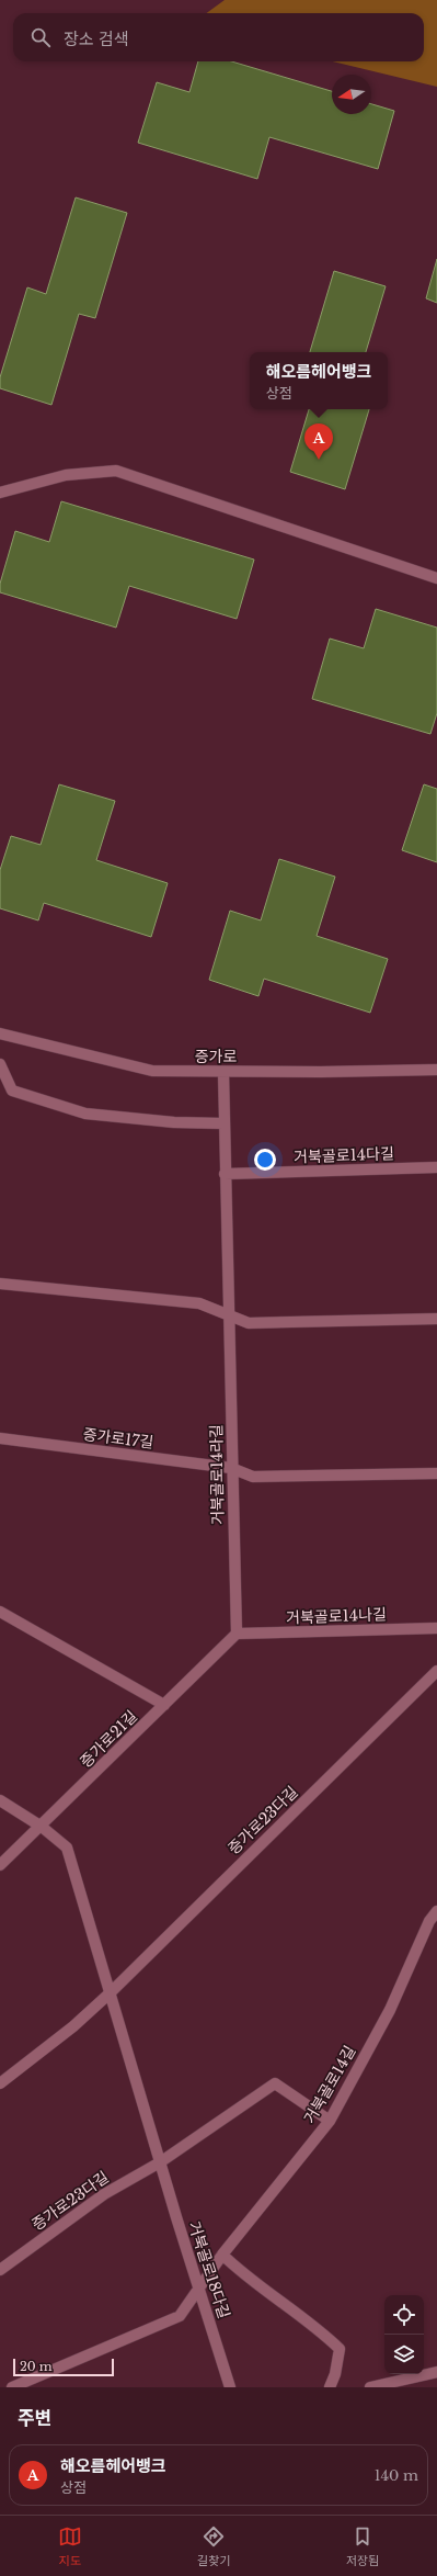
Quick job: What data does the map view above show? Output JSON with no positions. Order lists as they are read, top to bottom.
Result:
{
  "streets": {
    "street": [
      "증가로",
      "거북골로14다길",
      "증가로17길",
      "거북골로14라길",
      "거북골로14나길",
      "증가로21길",
      "증가로23다길",
      "거북골로14길",
      "거북골로18다길"
    ]
  },
  "crossings": [
    ["증가로", "거북골로14라길"],
    ["거북골로14다길", "거북골로14라길"],
    ["증가로17길", "거북골로14라길"],
    ["거북골로14라길", "거북골로14나길"],
    ["거북골로14라길", "증가로21길"],
    ["거북골로14나길", "증가로21길"],
    ["증가로23다길", "거북골로14길"],
    ["증가로23다길", "거북골로18다길"],
    ["거북골로14길", "거북골로18다길"]
  ],
  "scale_bar": "20 m",
  "north": "left",
  "page": {
    "search": "장소 검색",
    "popup": ["해오름헤어뱅크", "상점"],
    "pins": "A",
    "scale": "20 m",
    "heading": "주변",
    "list": [
      {
        "mark": "A",
        "name": "해오름헤어뱅크",
        "note": "상점",
        "value": "140 m"
      }
    ],
    "nav": ["지도", "길찾기", "저장됨"]
  }
}
